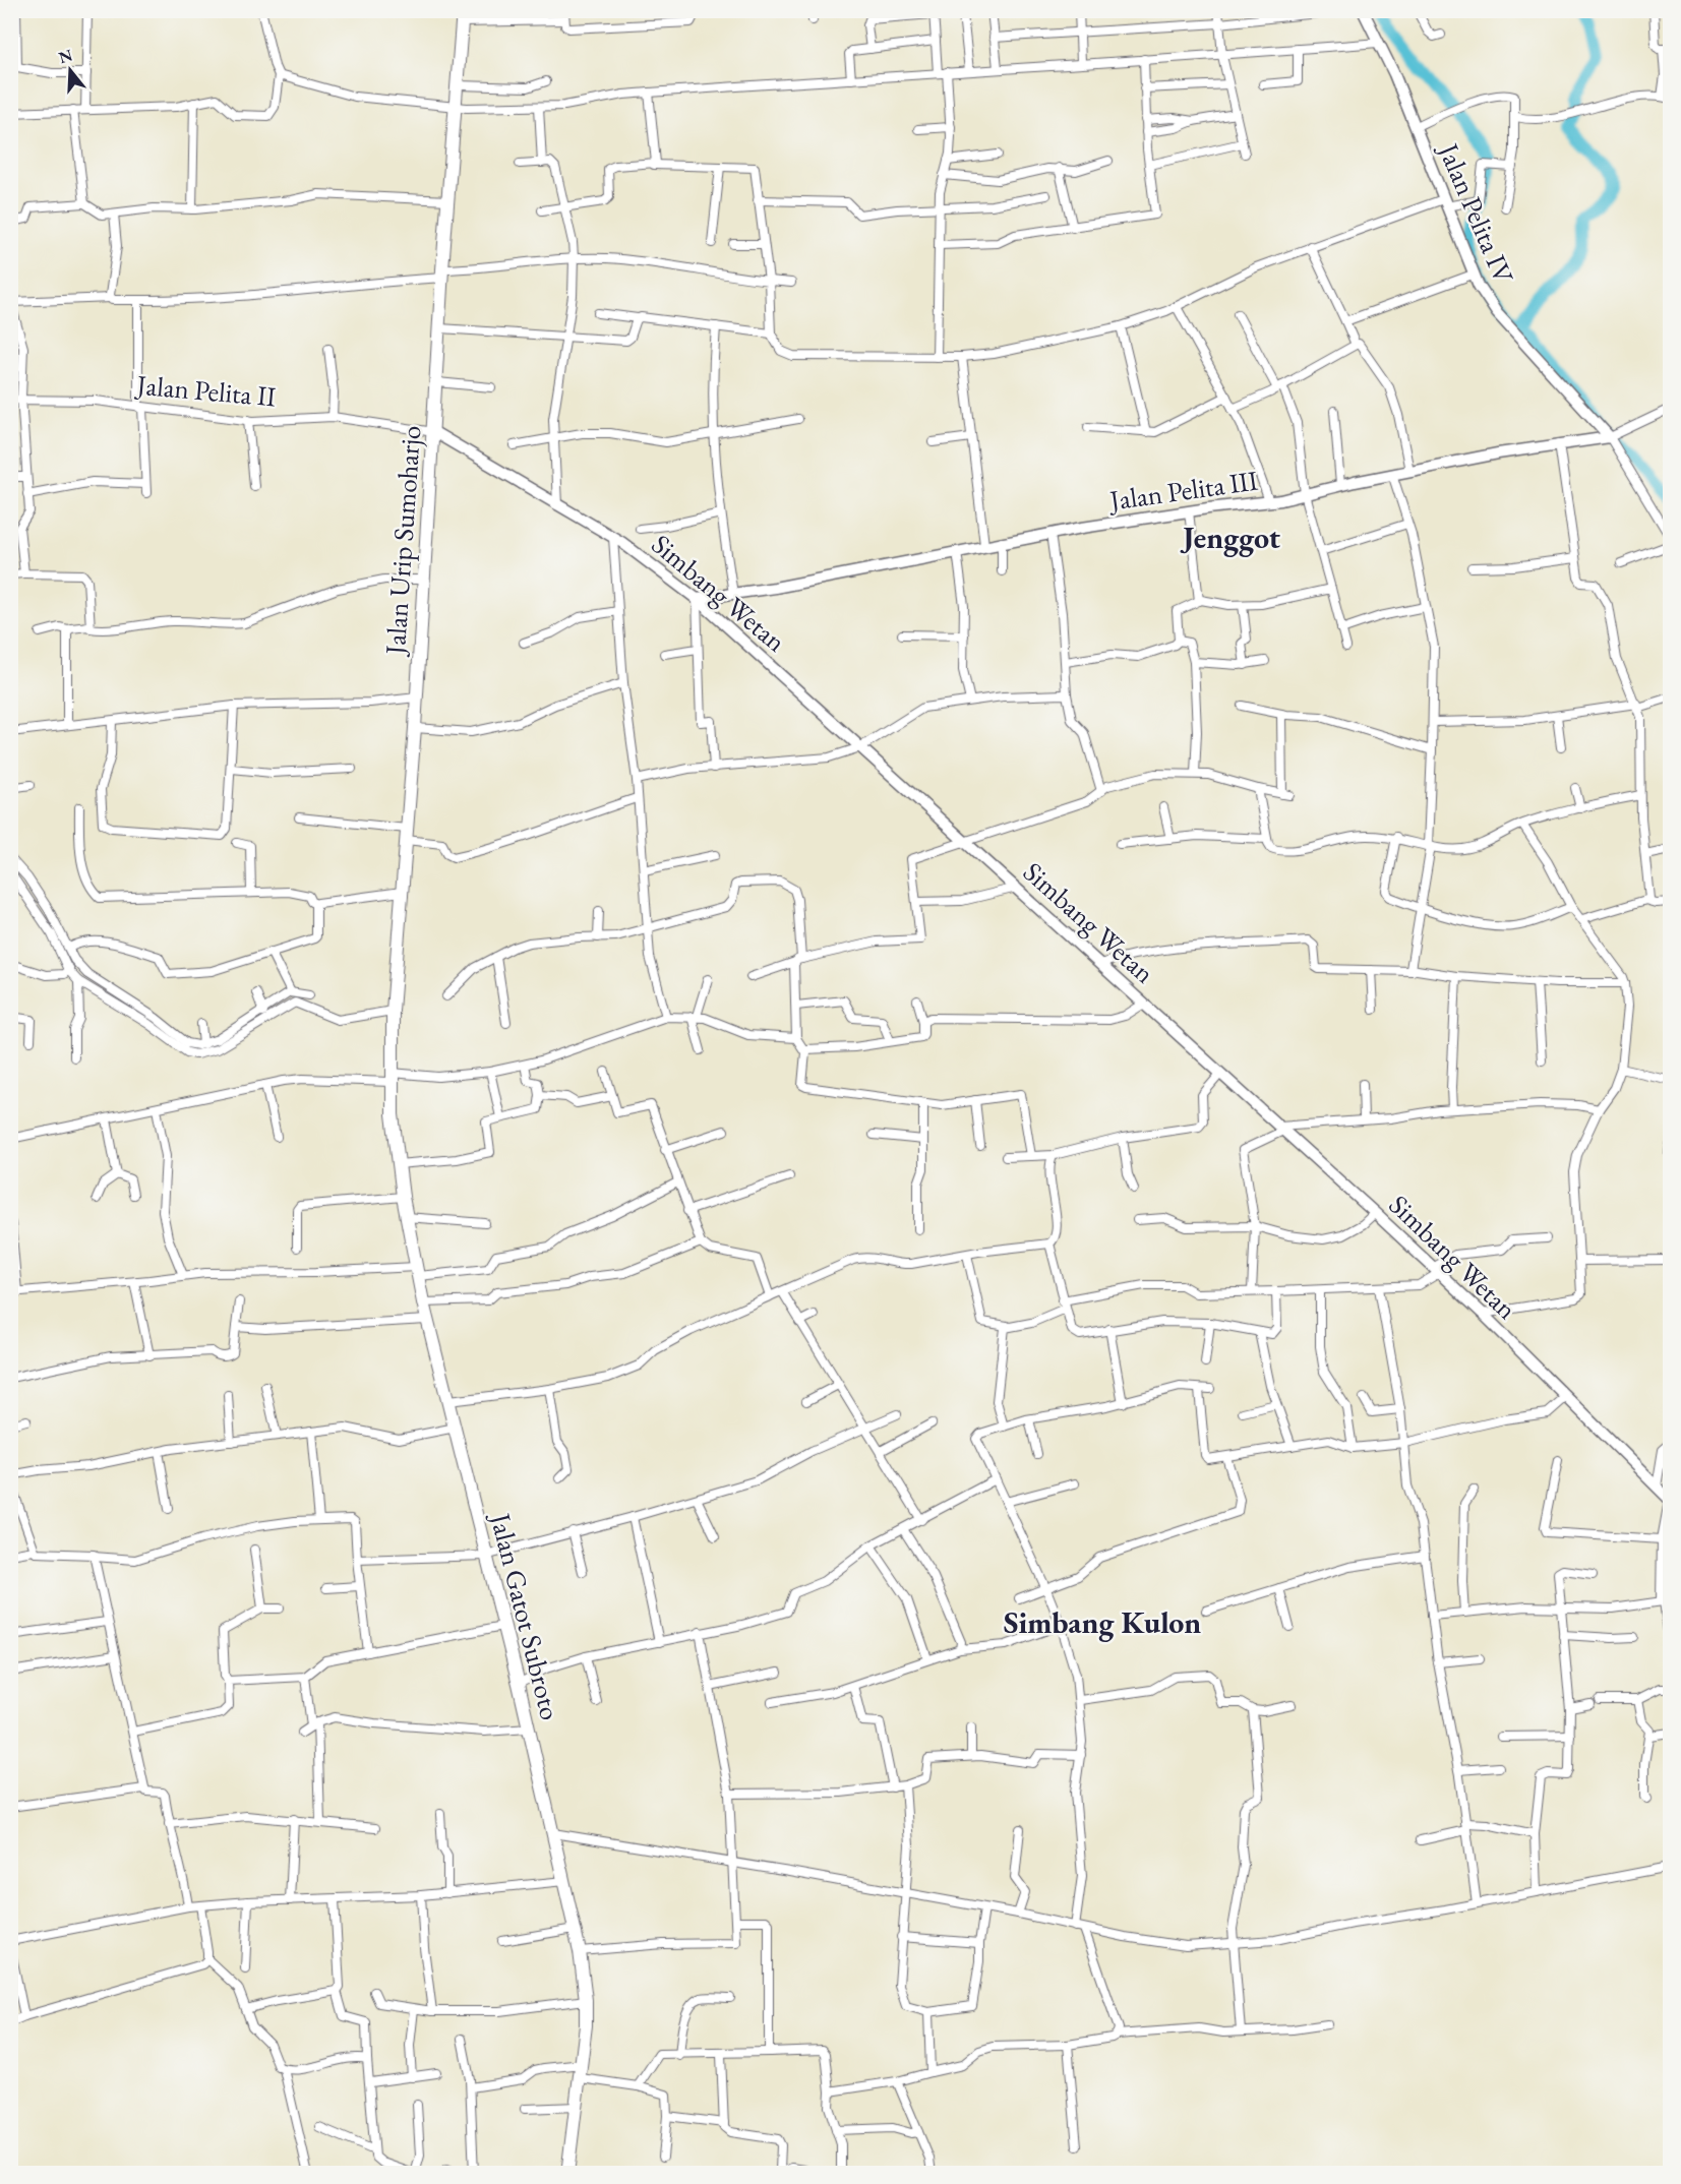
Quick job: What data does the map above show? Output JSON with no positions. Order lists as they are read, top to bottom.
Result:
{
  "streets": {
    "main road": ["Jalan Urip Sumoharjo", "Jalan Gatot Subroto"],
    "street": [
      "Jalan Pelita IV",
      "Jalan Pelita II",
      "Jalan Pelita III",
      "Simbang Wetan"
    ]
  },
  "crossings": [
    ["Jalan Pelita IV", "Jalan Pelita III"],
    ["Jalan Pelita II", "Jalan Urip Sumoharjo"],
    ["Jalan Pelita II", "Simbang Wetan"],
    ["Jalan Pelita III", "Simbang Wetan"],
    ["Jalan Urip Sumoharjo", "Simbang Wetan"],
    ["Jalan Urip Sumoharjo", "Jalan Gatot Subroto"]
  ],
  "districts": ["Jenggot", "Simbang Kulon"],
  "north": "top"
}
